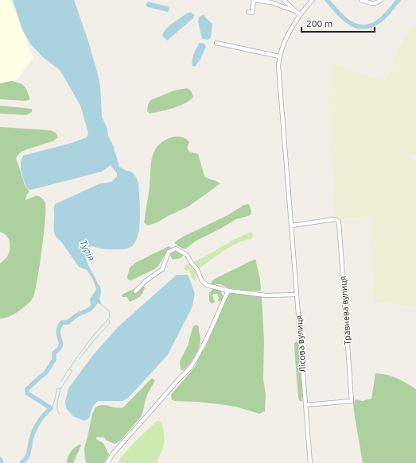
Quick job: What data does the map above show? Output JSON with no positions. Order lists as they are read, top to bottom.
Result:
{
  "streets": {
    "street": ["Травнева вулиця", "Лісова вулиця"]
  },
  "crossings": [
    ["Травнева вулиця", "Лісова вулиця"]
  ],
  "water": ["Турія"],
  "scale_bar": "200 m"
}
